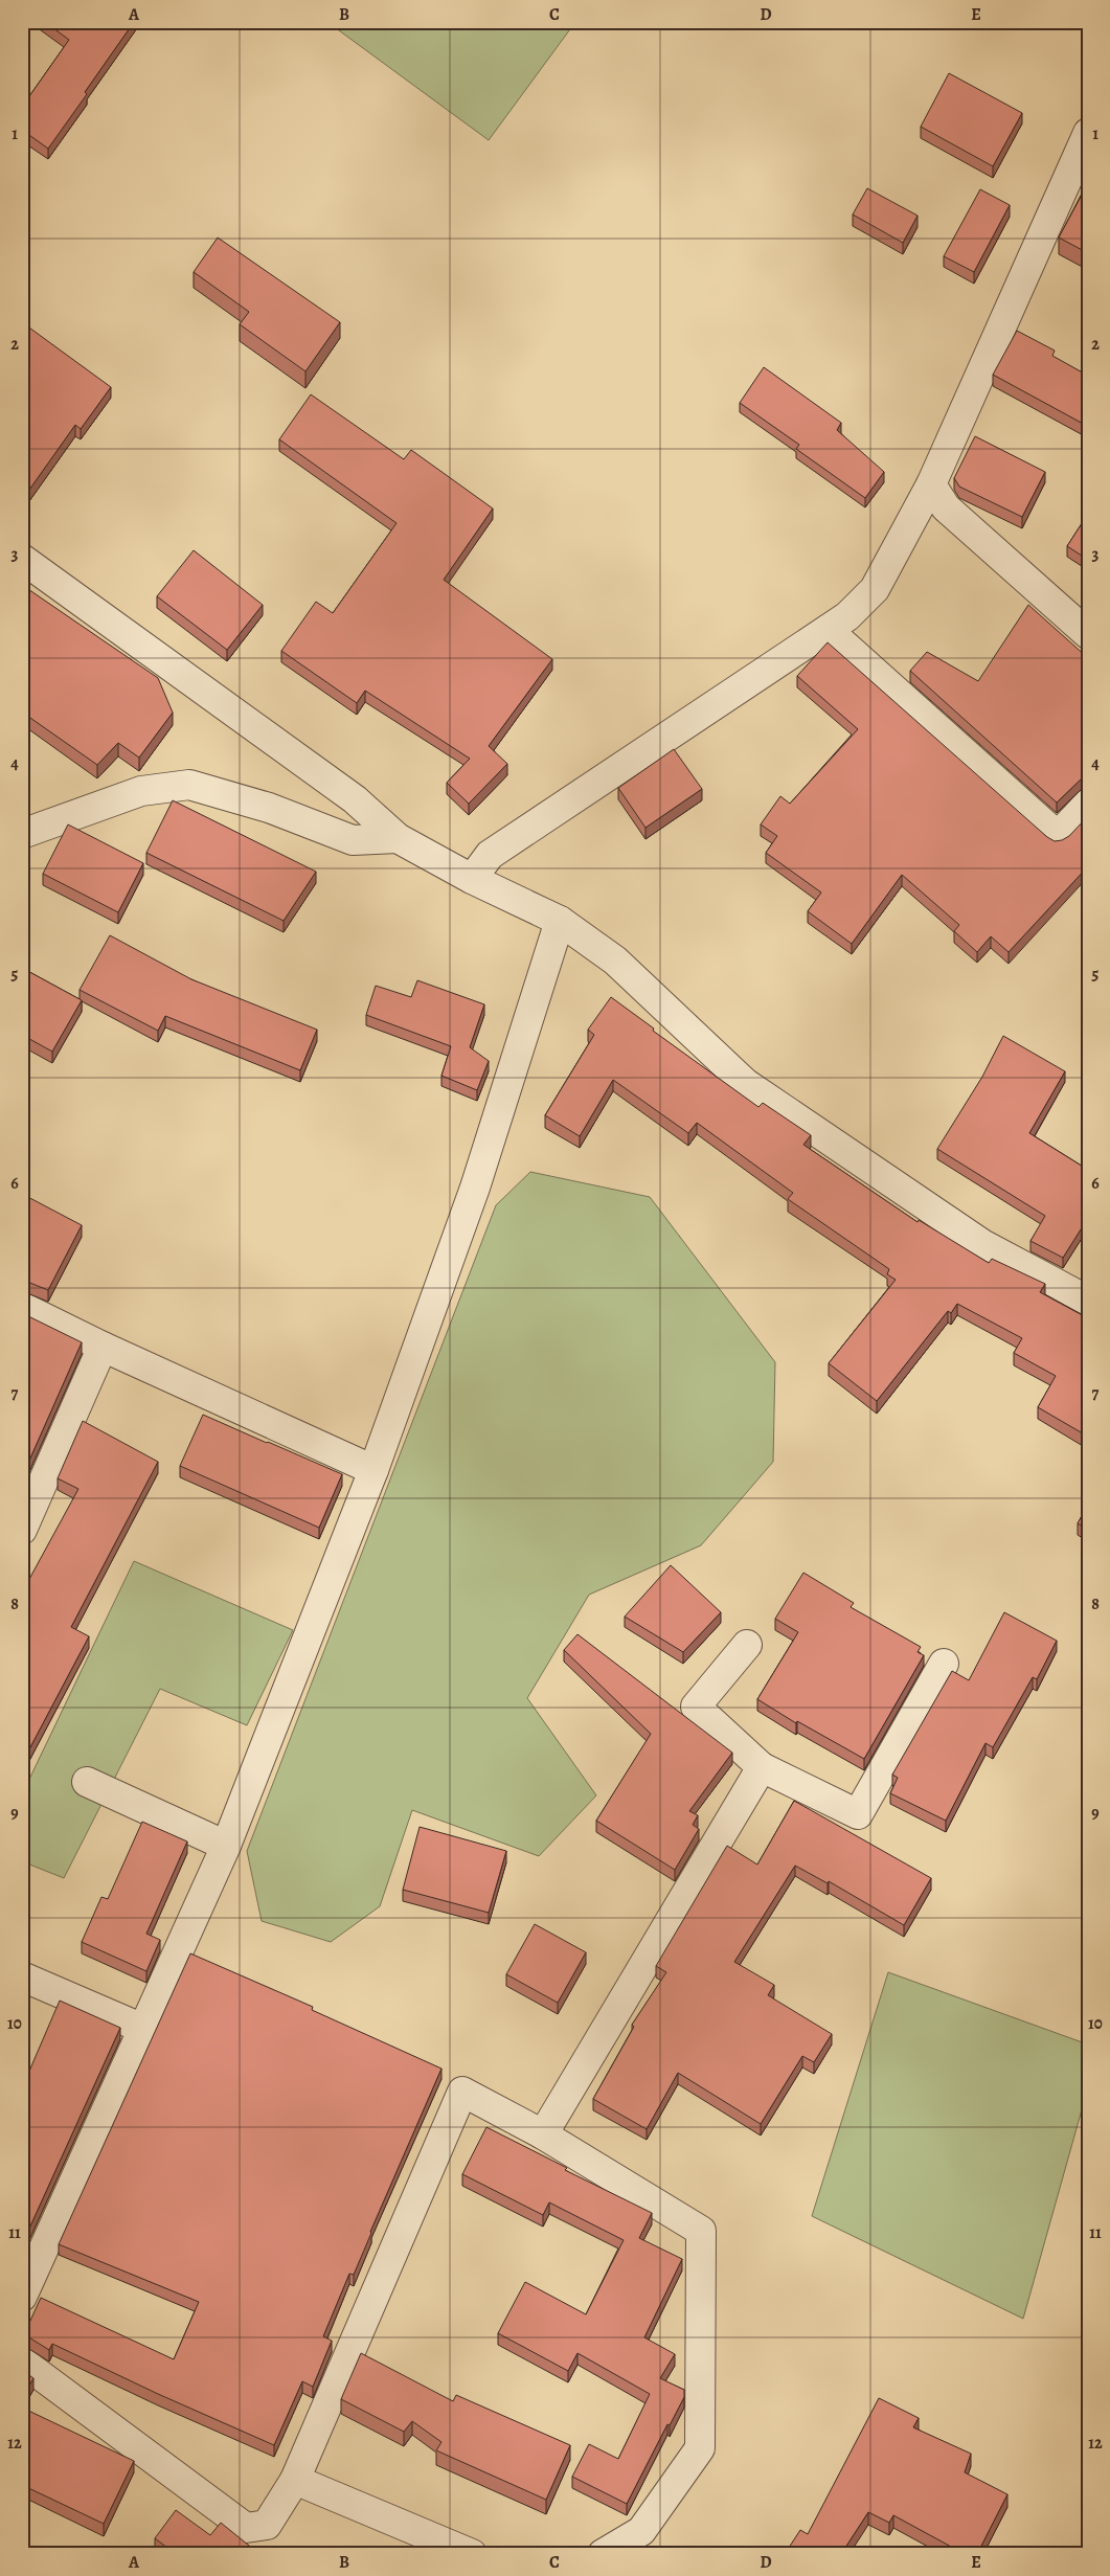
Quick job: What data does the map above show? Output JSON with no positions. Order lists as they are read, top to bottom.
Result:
{
  "grid": {
    "columns": [
      "A",
      "B",
      "C",
      "D",
      "E"
    ],
    "rows": [
      "1",
      "2",
      "3",
      "4",
      "5",
      "6",
      "7",
      "8",
      "9",
      "10",
      "11",
      "12"
    ]
  }
}
